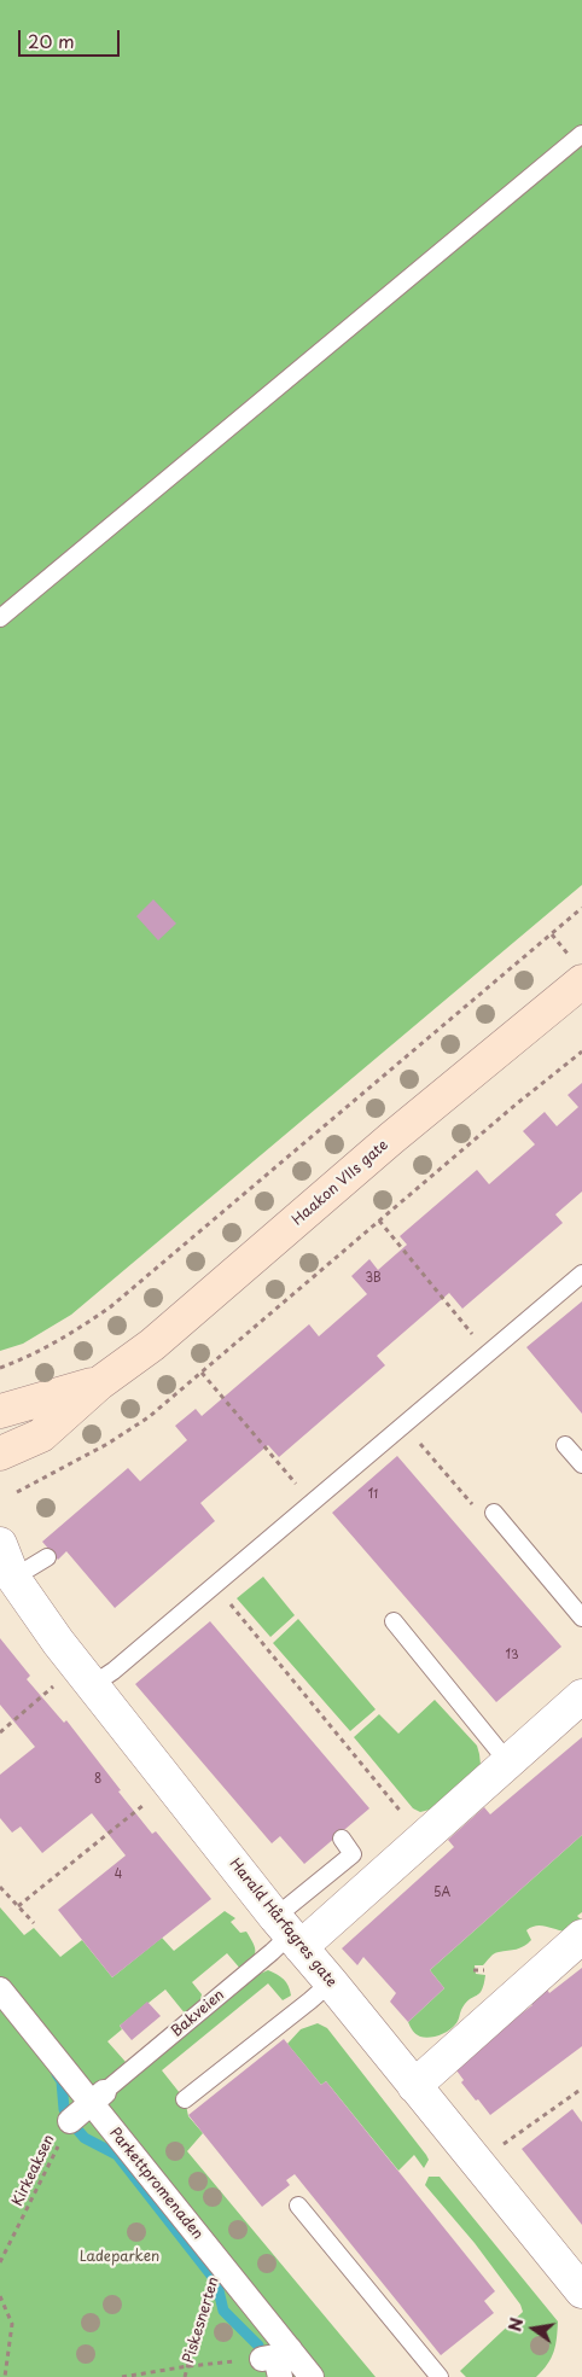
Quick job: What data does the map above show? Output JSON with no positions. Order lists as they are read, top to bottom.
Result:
{
  "streets": {
    "main road": ["Haakon VIIs gate"],
    "street": ["Harald Hårfagres gate", "Parkettpromenaden"],
    "lane": ["Bakveien"],
    "path": ["Kirkeaksen", "Piskesnerten"]
  },
  "crossings": [
    ["Harald Hårfagres gate", "Bakveien"],
    ["Bakveien", "Parkettpromenaden"],
    ["Parkettpromenaden", "Piskesnerten"]
  ],
  "parks": ["Ladeparken"],
  "house_numbers": [
    "3B",
    "11",
    "13",
    "8",
    "4",
    "5A"
  ],
  "scale_bar": "20 m",
  "north": "left"
}
